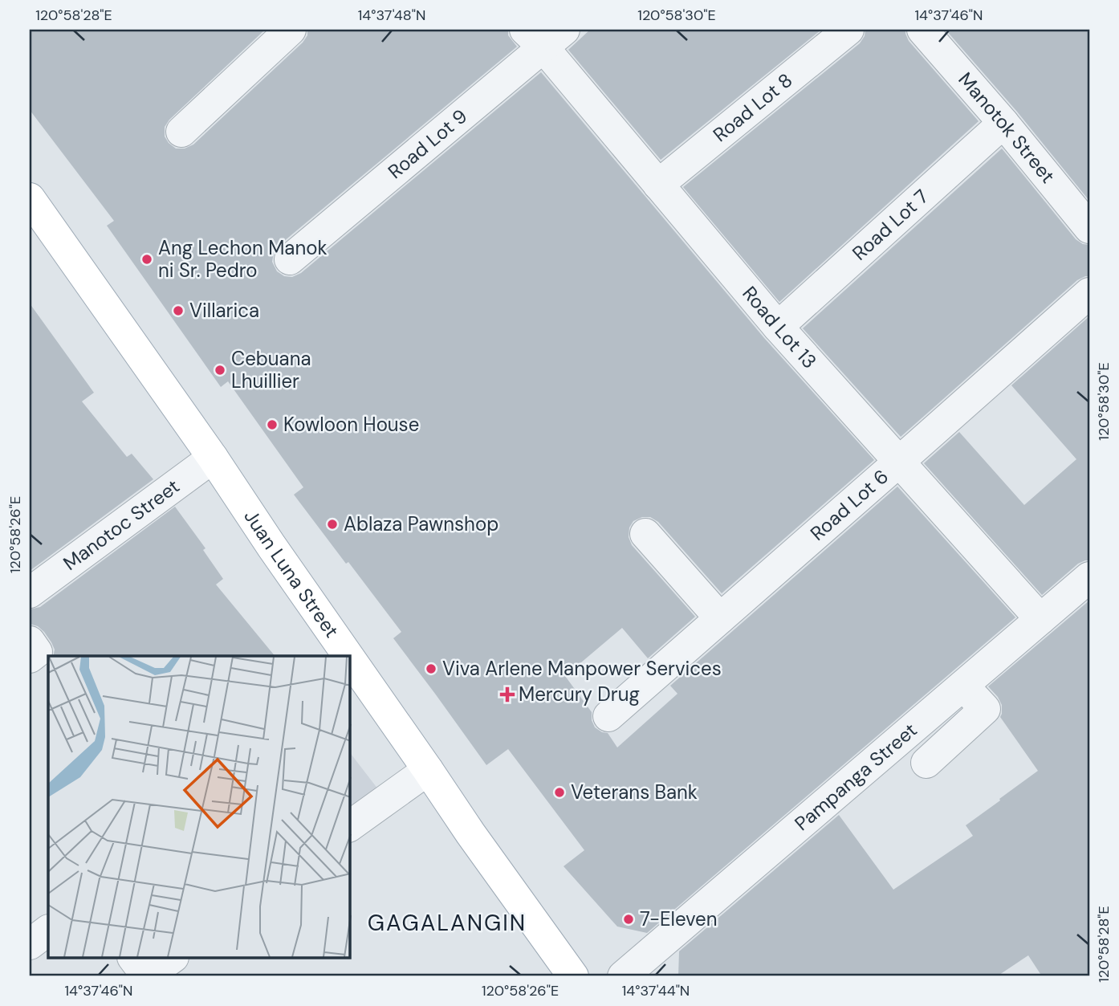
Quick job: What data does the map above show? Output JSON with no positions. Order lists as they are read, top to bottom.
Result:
{
  "streets": {
    "main road": ["Juan Luna Street"],
    "street": [
      "Road Lot 8",
      "Manotok Street",
      "Road Lot 9",
      "Road Lot 7",
      "Road Lot 13",
      "Road Lot 6",
      "Manotoc Street",
      "Pampanga Street"
    ]
  },
  "crossings": [
    ["Road Lot 8", "Road Lot 13"],
    ["Manotok Street", "Road Lot 7"],
    ["Road Lot 9", "Road Lot 13"],
    ["Road Lot 7", "Road Lot 13"],
    ["Road Lot 13", "Road Lot 6"],
    ["Road Lot 13", "Pampanga Street"],
    ["Manotoc Street", "Juan Luna Street"]
  ],
  "districts": ["GAGALANGIN"],
  "places": {
    "other": [
      "Ang Lechon Manok ni Sr. Pedro",
      "Villarica",
      "Cebuana Lhuillier",
      "Kowloon House",
      "Ablaza Pawnshop",
      "Viva Arlene Manpower Services",
      "Veterans Bank",
      "7-Eleven"
    ],
    "health": ["Mercury Drug"]
  },
  "coordinates": [
    "120°58'28\"E",
    "14°37'48\"N",
    "120°58'30\"E",
    "14°37'46\"N",
    "120°58'26\"E",
    "14°37'44\"N"
  ]
}
